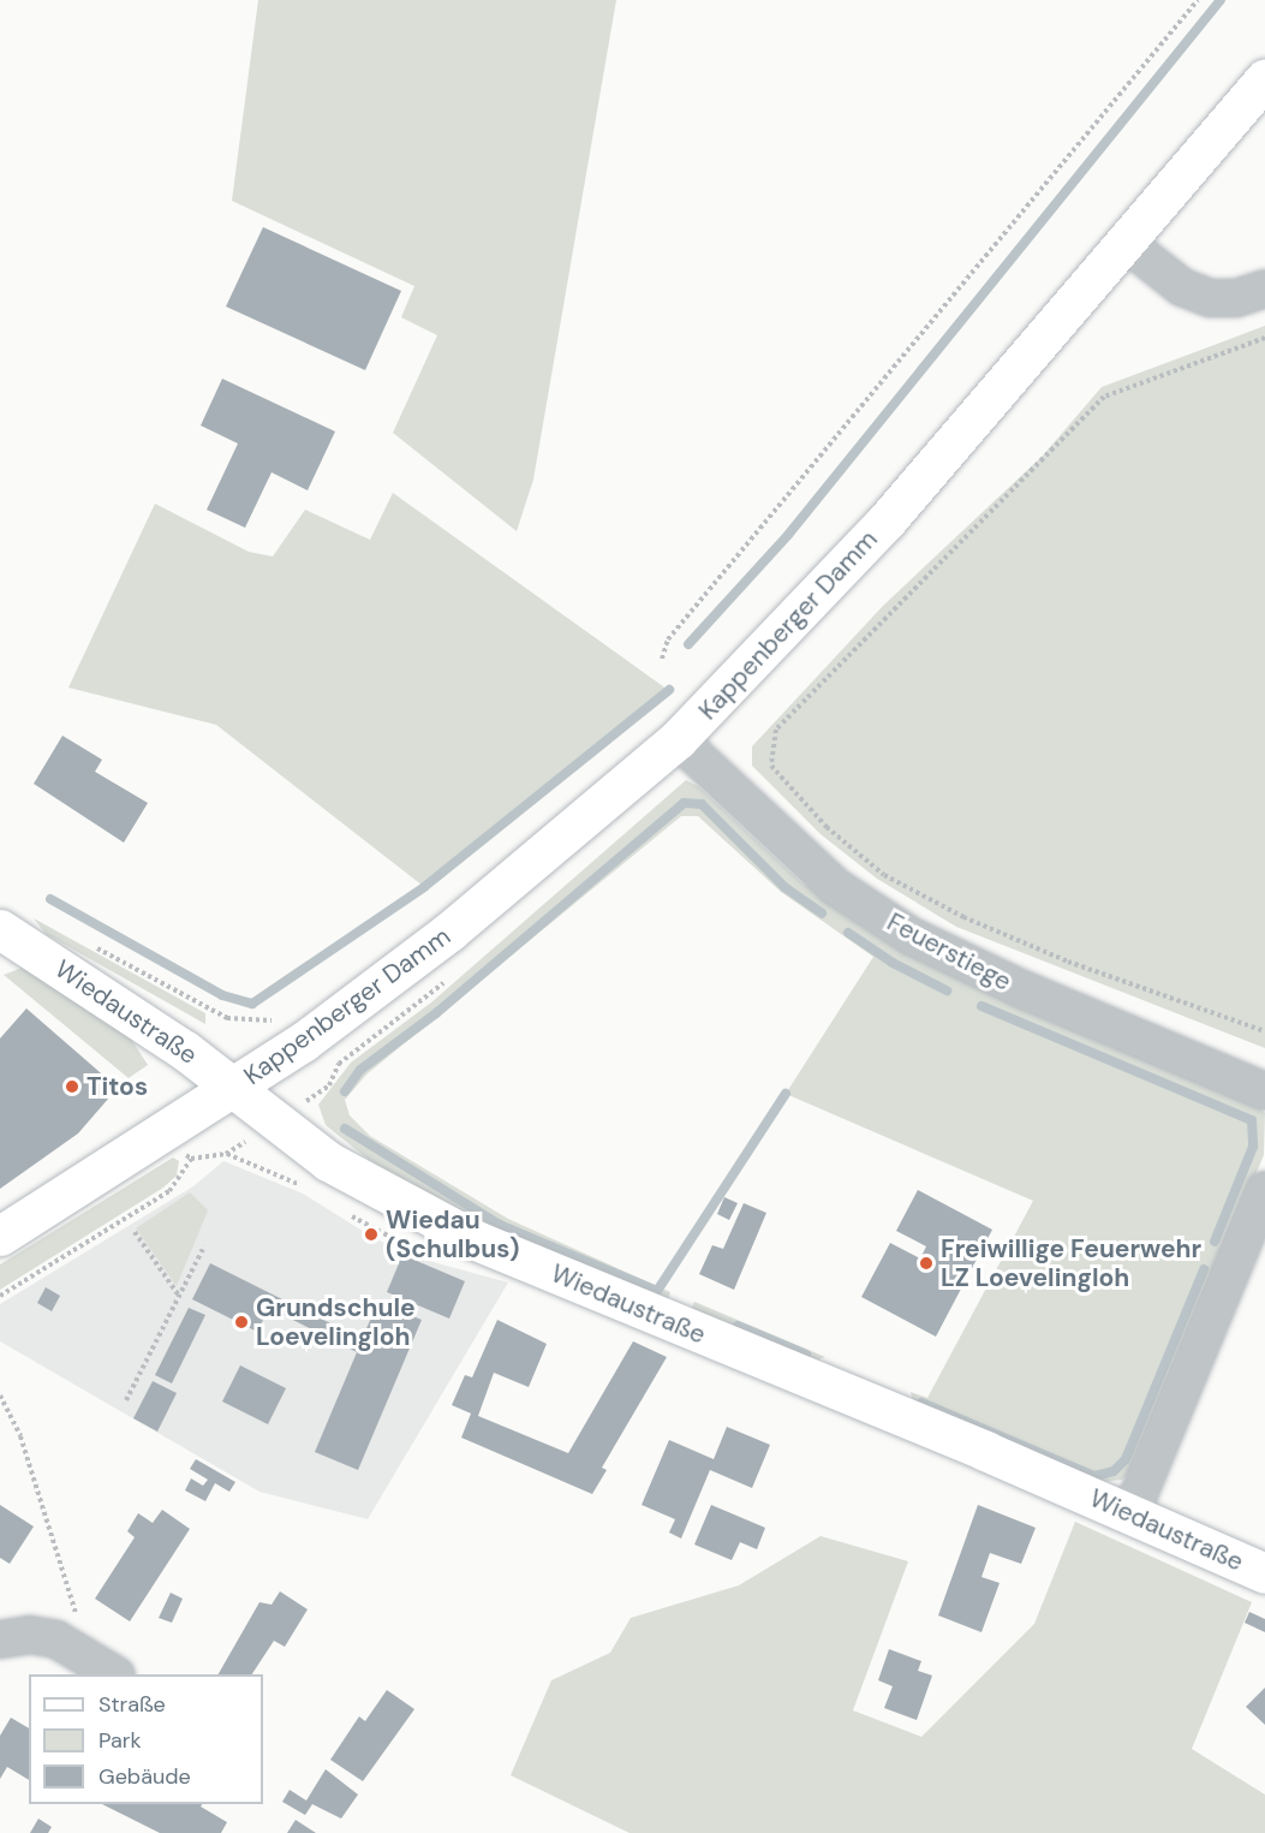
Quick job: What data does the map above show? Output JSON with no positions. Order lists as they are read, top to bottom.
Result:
{
  "streets": {
    "main road": ["Kappenberger Damm", "Wiedaustraße"],
    "street": ["Feuerstiege"]
  },
  "crossings": [
    ["Kappenberger Damm", "Feuerstiege"],
    ["Kappenberger Damm", "Wiedaustraße"]
  ],
  "places": [
    "Titos",
    "Wiedau (Schulbus)",
    "Freiwillige Feuerwehr LZ Loevelingloh",
    "Grundschule Loevelingloh"
  ],
  "legend": ["Straße", "Park", "Gebäude"]
}
